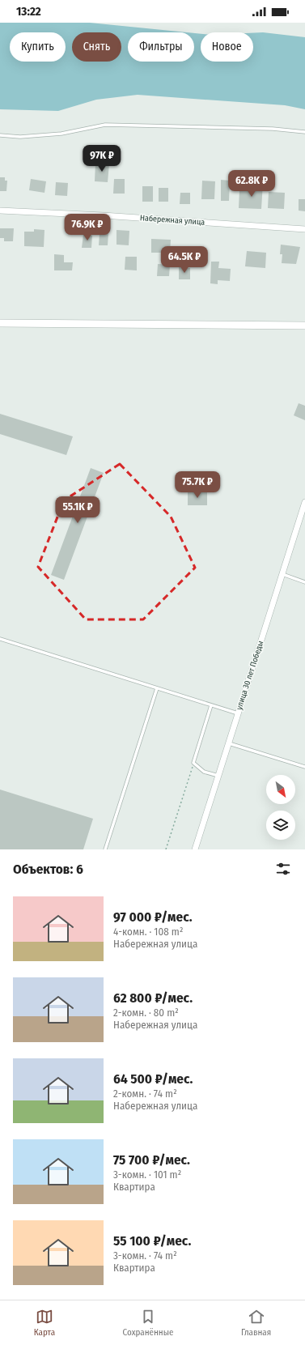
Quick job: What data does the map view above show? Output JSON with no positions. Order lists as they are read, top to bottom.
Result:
{
  "streets": {
    "street": ["Набережная улица", "улица 30 лет Победы"]
  },
  "north": "bottom right",
  "page": {
    "status": "13:22",
    "chip": [
      "Купить",
      "Снять",
      "Фильтры",
      "Новое"
    ],
    "price": [
      "97K ₽",
      "62.8K ₽",
      "76.9K ₽",
      "64.5K ₽",
      "75.7K ₽",
      "55.1K ₽"
    ],
    "heading": "Объектов: 6",
    "list": [
      {
        "name": "97 000 ₽/мес.",
        "note": "4-комн. · 108 m² · Набережная улица"
      },
      {
        "name": "62 800 ₽/мес.",
        "note": "2-комн. · 80 m² · Набережная улица"
      },
      {
        "name": "64 500 ₽/мес.",
        "note": "2-комн. · 74 m² · Набережная улица"
      },
      {
        "name": "75 700 ₽/мес.",
        "note": "3-комн. · 101 m² · Квартира"
      },
      {
        "name": "55 100 ₽/мес.",
        "note": "3-комн. · 74 m² · Квартира"
      }
    ],
    "tabs": ["Карта", "Сохранённые", "Главная"]
  }
}
